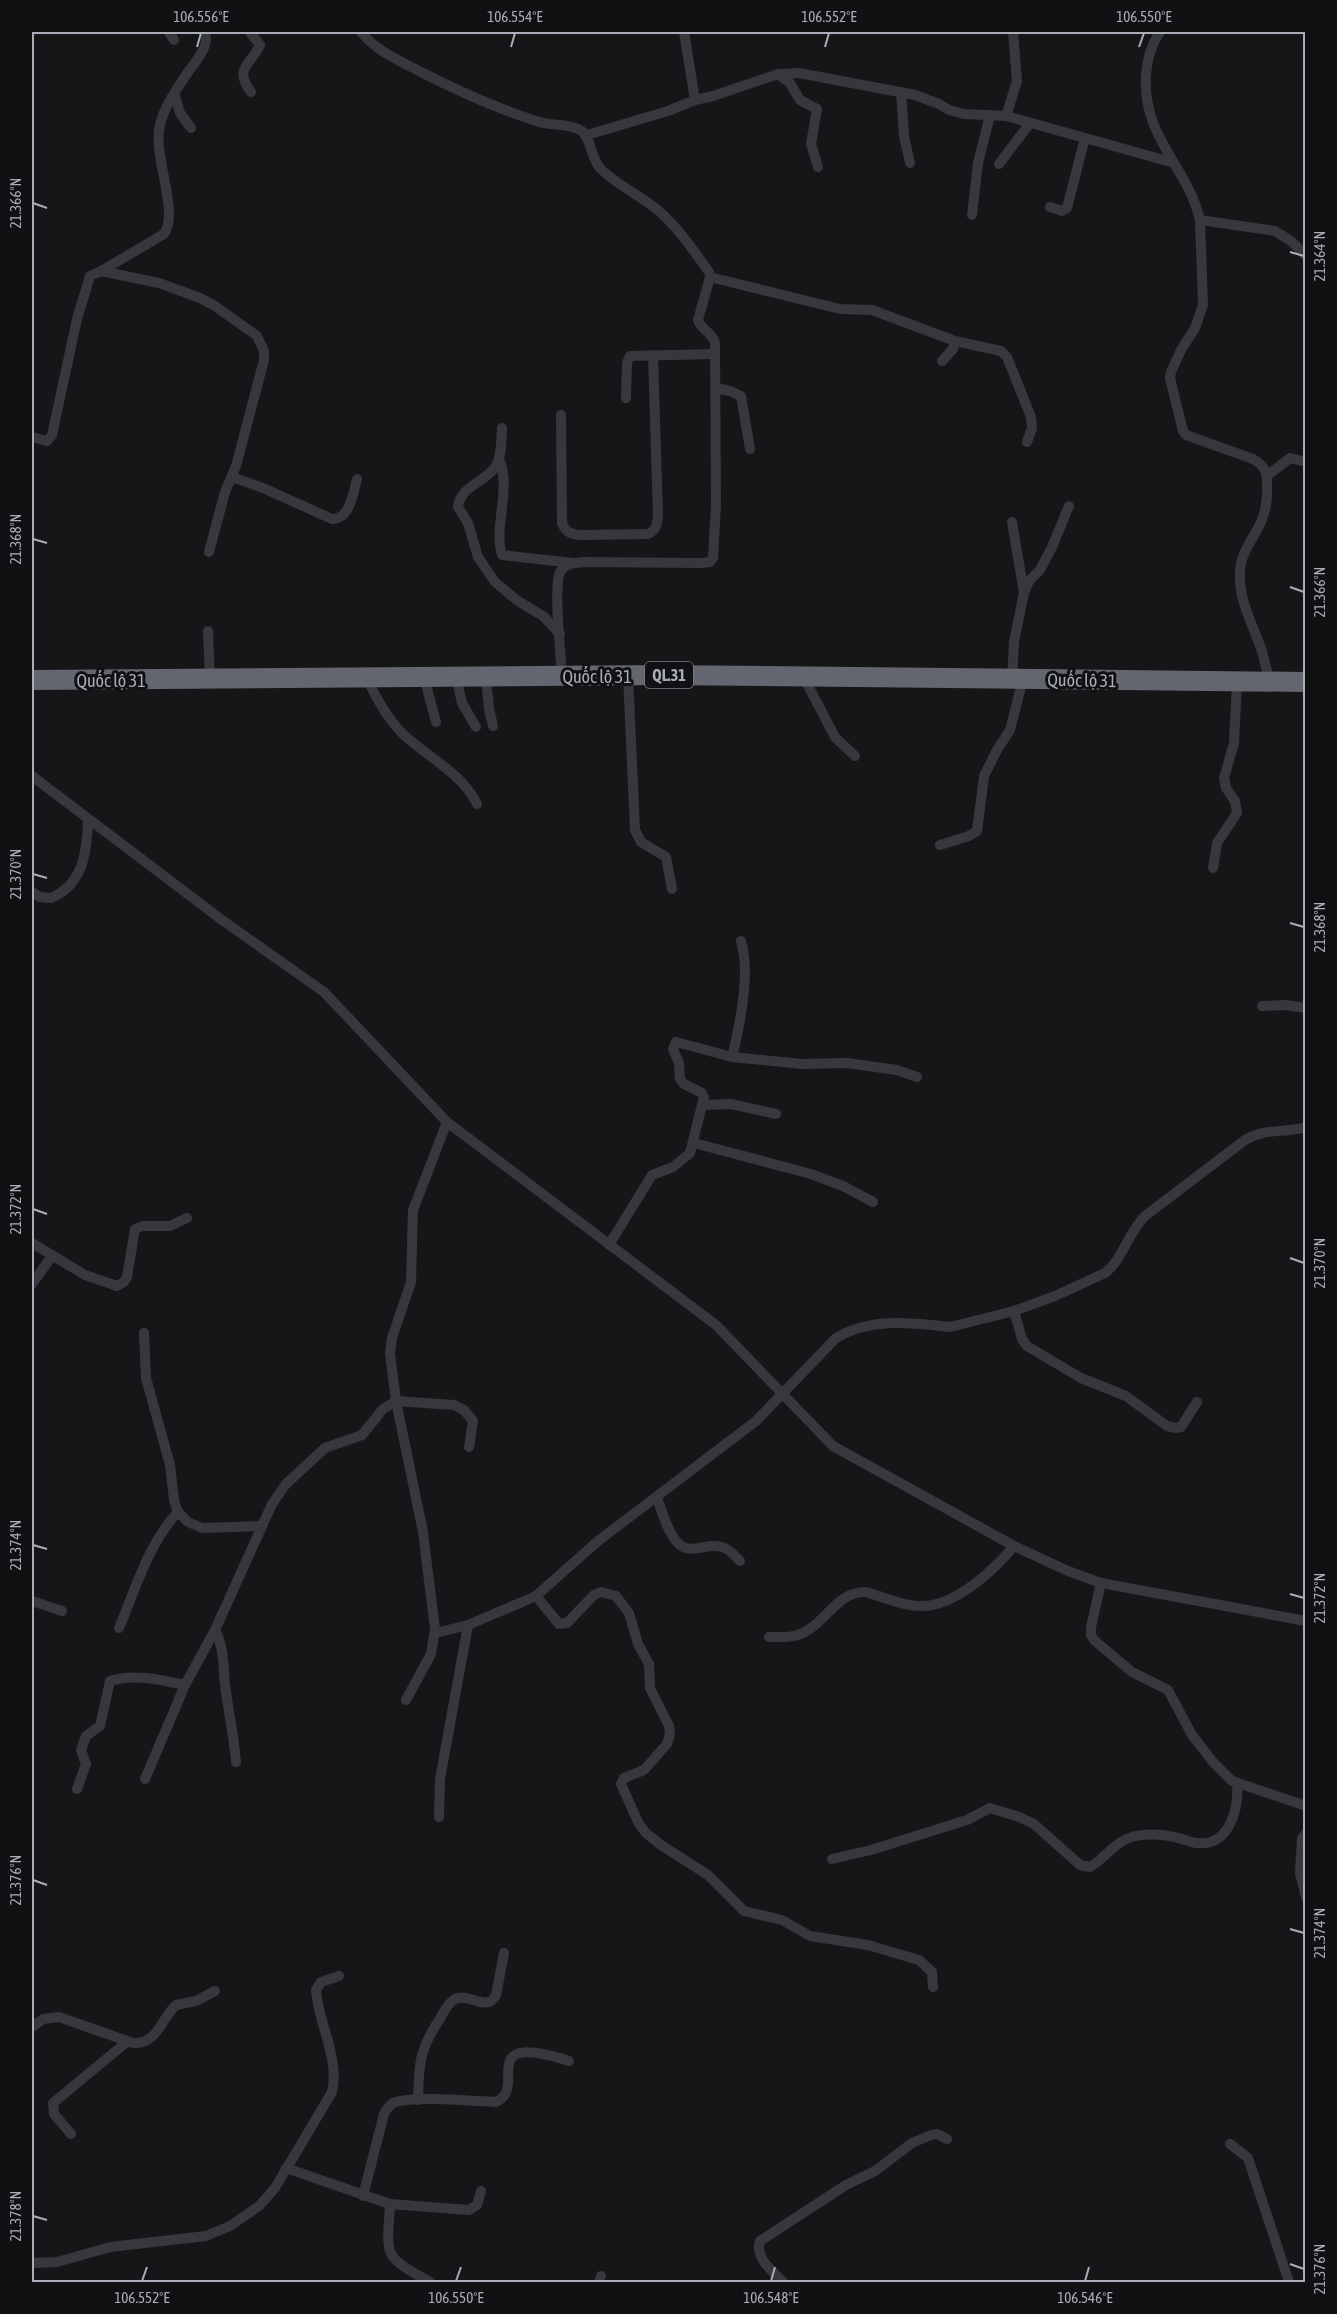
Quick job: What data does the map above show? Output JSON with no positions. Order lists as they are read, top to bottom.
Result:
{
  "streets": {
    "highway": ["QL.31", "Quốc lộ 31"]
  },
  "coordinates": [
    "106.556°E",
    "106.554°E",
    "106.552°E",
    "106.550°E",
    "21.366°N",
    "21.364°N",
    "21.368°N",
    "21.370°N",
    "21.372°N",
    "21.374°N",
    "21.376°N",
    "21.378°N",
    "106.548°E",
    "106.546°E"
  ]
}
